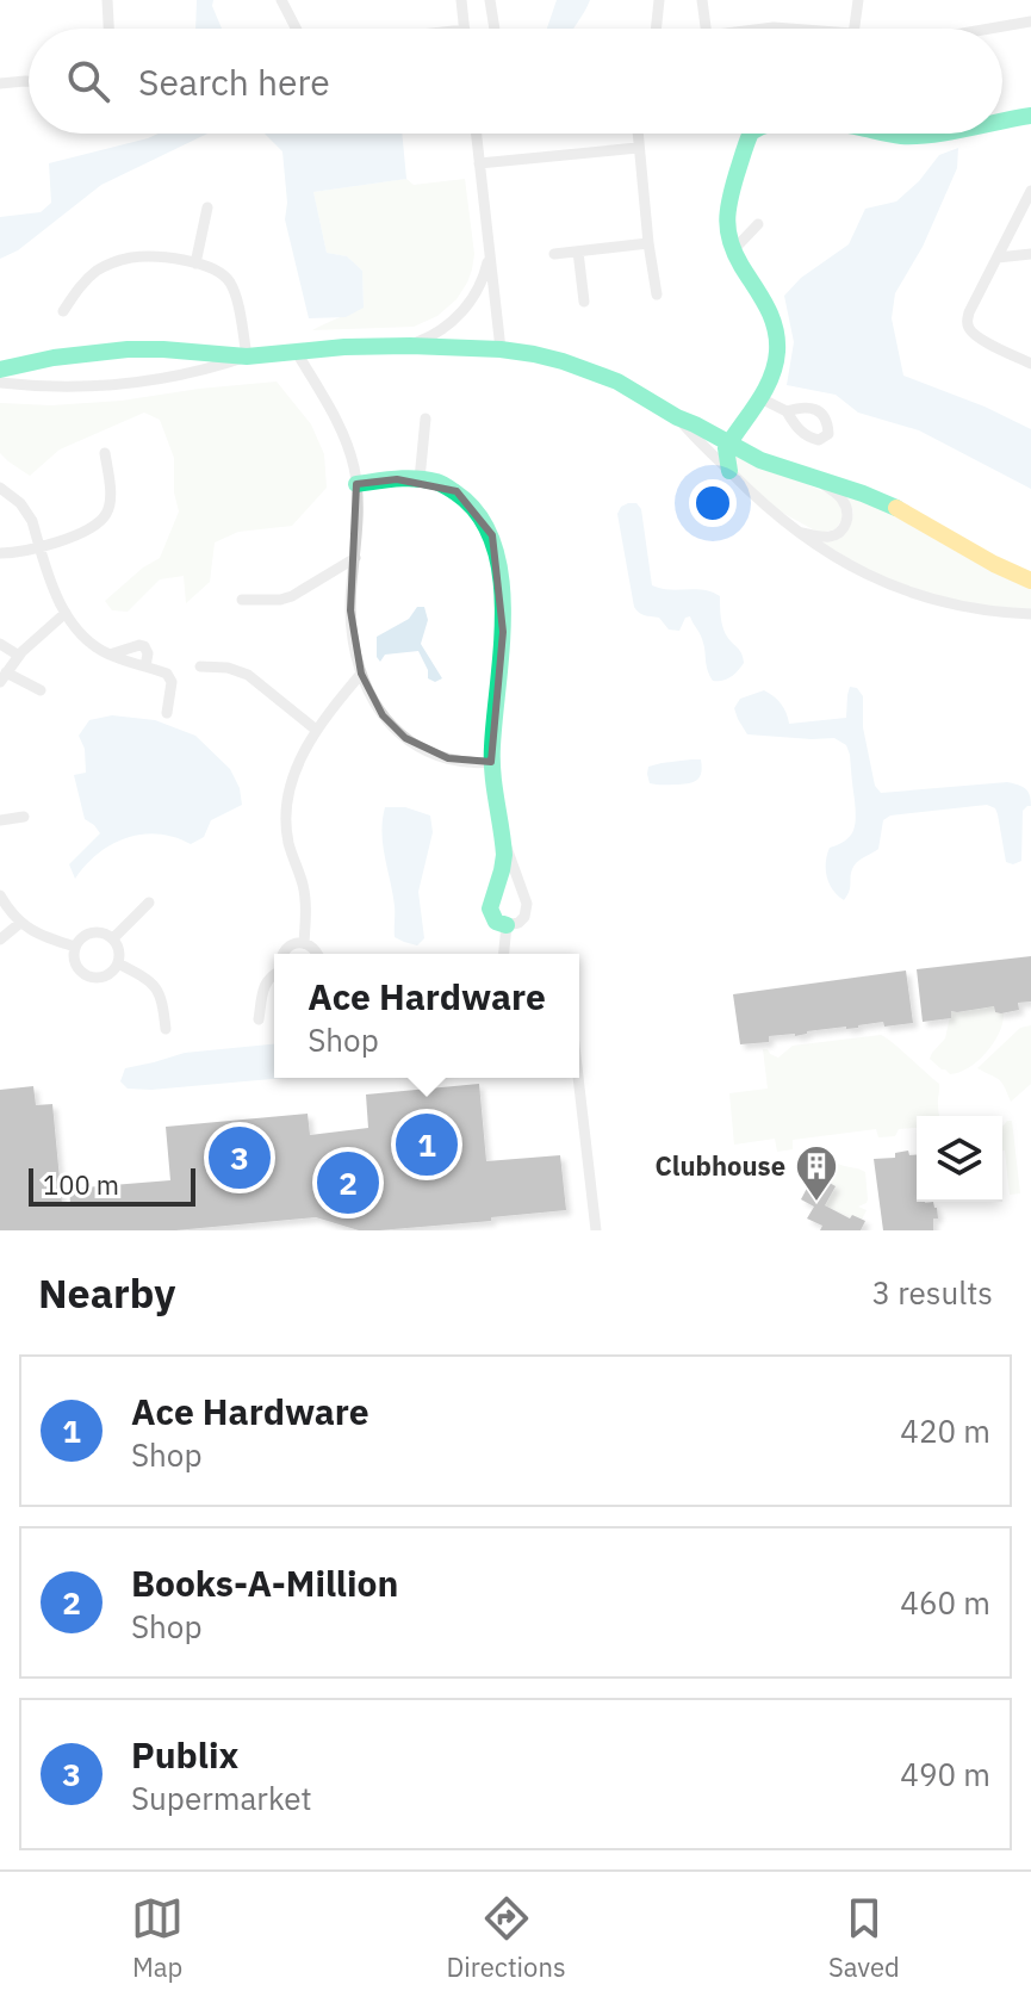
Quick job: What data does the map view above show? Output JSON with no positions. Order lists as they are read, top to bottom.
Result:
{
  "places": {
    "building": ["Clubhouse"]
  },
  "scale_bar": "100 m",
  "page": {
    "search": "Search here",
    "popup": ["Ace Hardware", "Shop"],
    "pins": ["1", "3", "2"],
    "scale": "100 m",
    "heading": ["Nearby", "3 results"],
    "list": [
      {
        "mark": "1",
        "name": "Ace Hardware",
        "note": "Shop",
        "value": "420 m"
      },
      {
        "mark": "2",
        "name": "Books-A-Million",
        "note": "Shop",
        "value": "460 m"
      },
      {
        "mark": "3",
        "name": "Publix",
        "note": "Supermarket",
        "value": "490 m"
      }
    ],
    "nav": ["Map", "Directions", "Saved"]
  }
}
